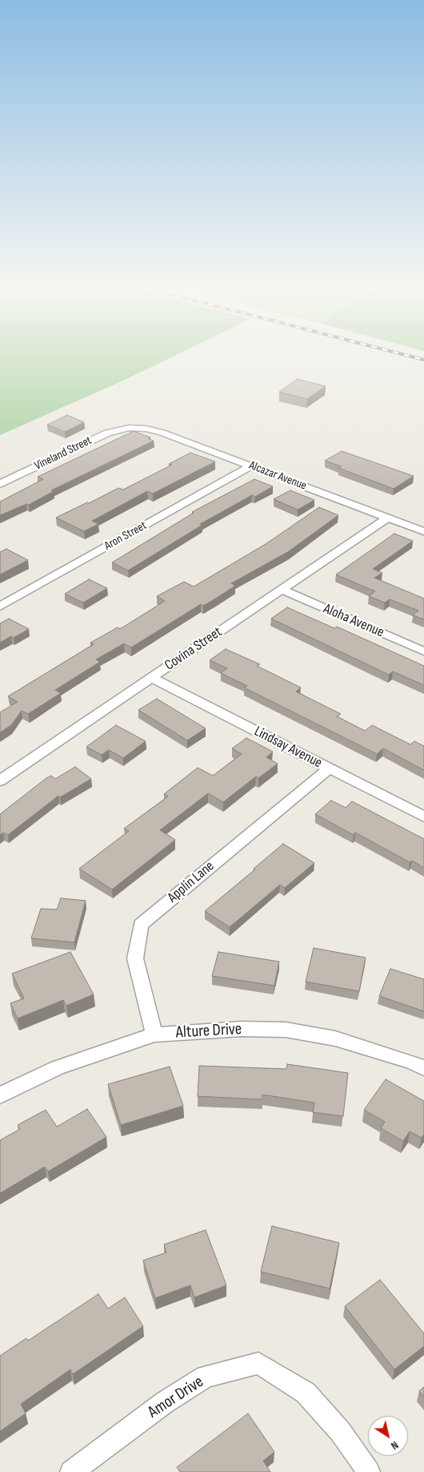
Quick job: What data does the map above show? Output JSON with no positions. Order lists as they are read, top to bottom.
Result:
{
  "streets": {
    "street": [
      "Vineland Street",
      "Alcazar Avenue",
      "Aron Street",
      "Aloha Avenue",
      "Covina Street",
      "Lindsay Avenue",
      "Applin Lane",
      "Alture Drive",
      "Amor Drive"
    ]
  },
  "crossings": [
    ["Vineland Street", "Alcazar Avenue"],
    ["Alcazar Avenue", "Aron Street"],
    ["Alcazar Avenue", "Covina Street"],
    ["Aloha Avenue", "Covina Street"],
    ["Covina Street", "Lindsay Avenue"],
    ["Lindsay Avenue", "Applin Lane"],
    ["Applin Lane", "Alture Drive"]
  ],
  "north": "bottom right"
}
